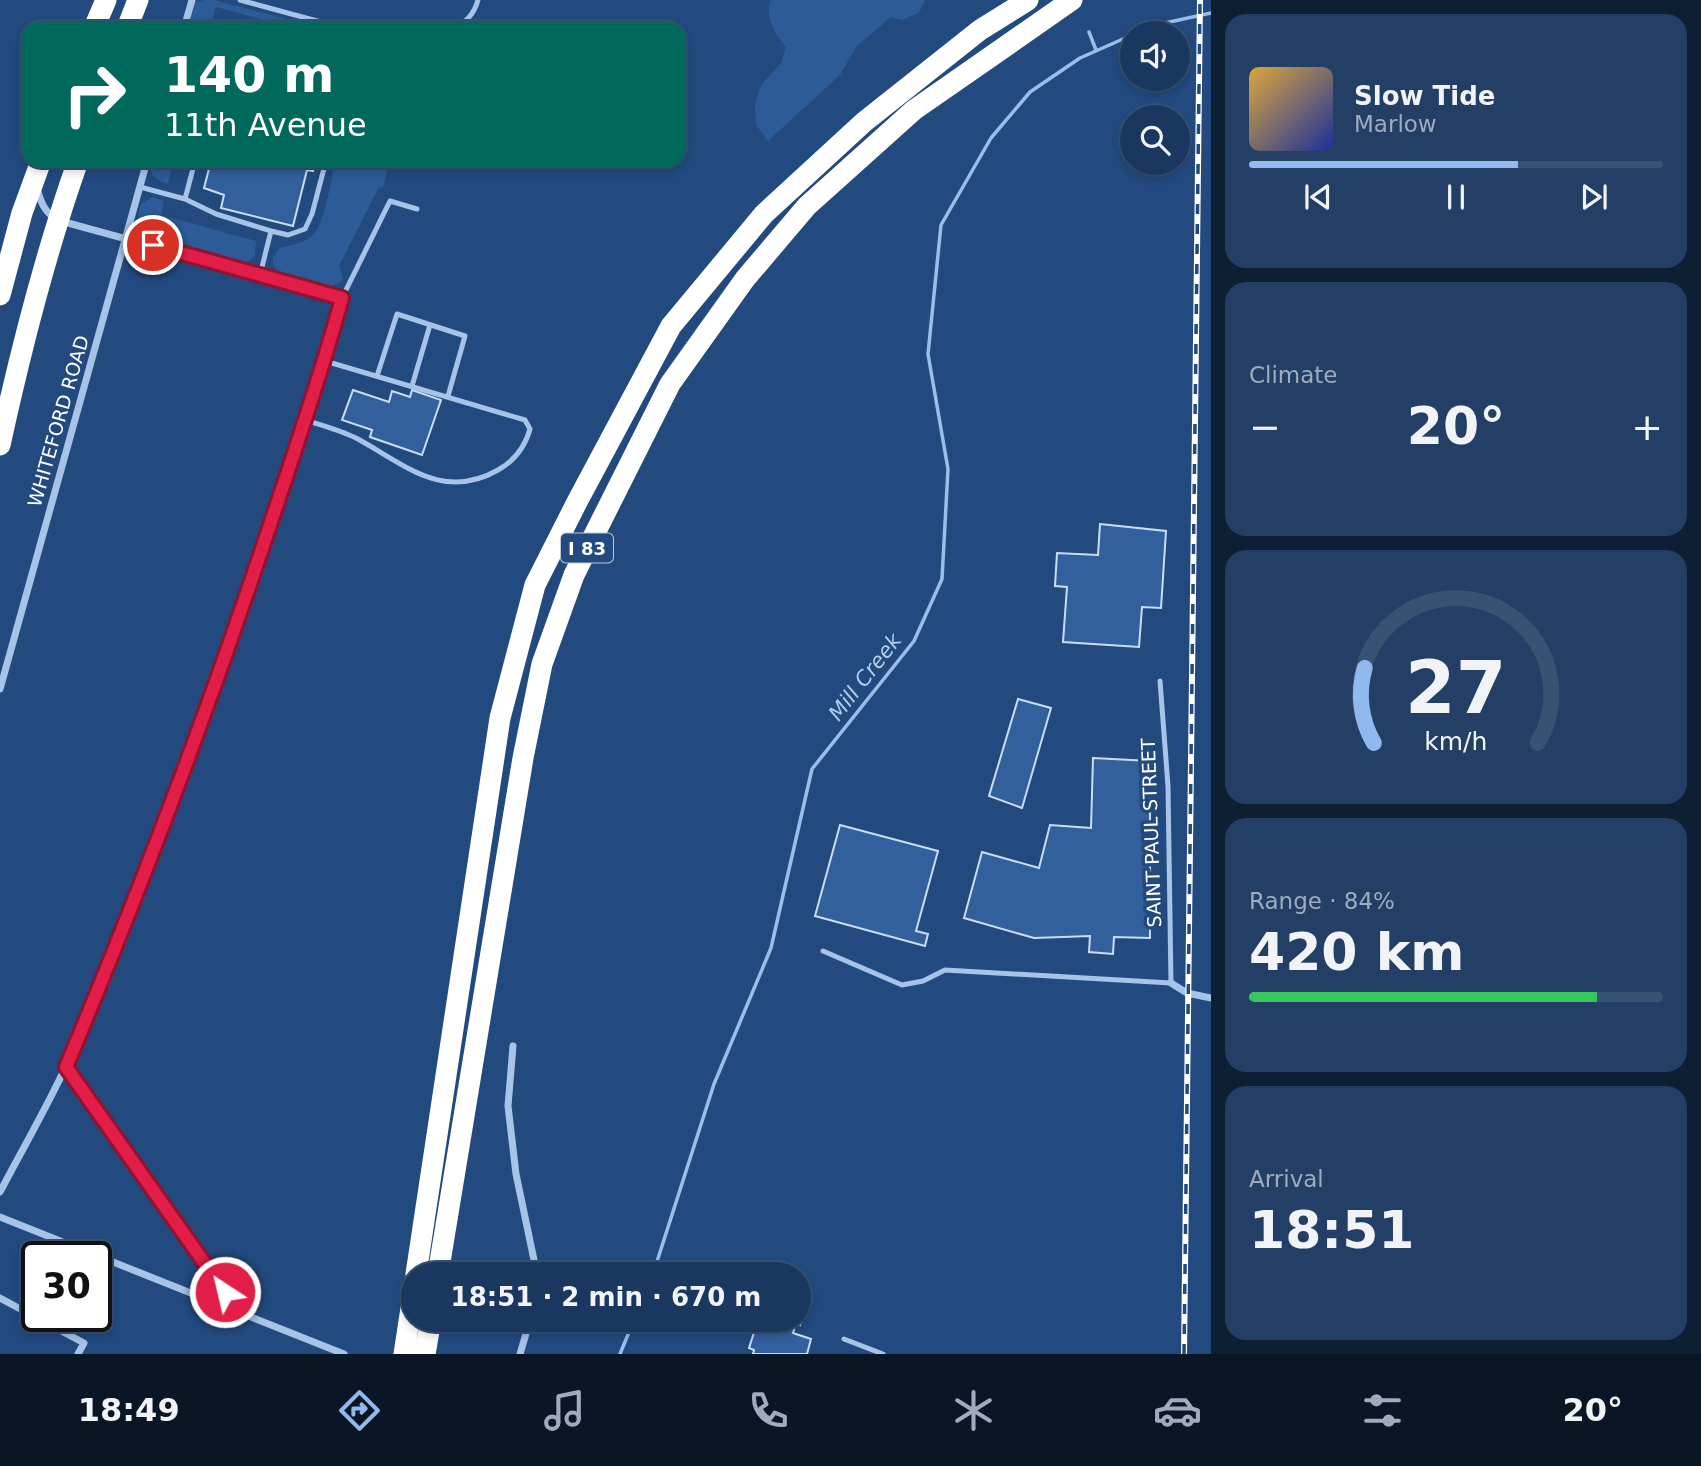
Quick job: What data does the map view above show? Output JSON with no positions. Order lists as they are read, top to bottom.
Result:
{
  "streets": {
    "highway": ["I 83"],
    "street": ["WHITEFORD ROAD"],
    "lane": ["SAINT PAUL STREET"]
  },
  "water": ["Mill Creek"],
  "page": {
    "turn": ["140 m", "11th Avenue"],
    "song": ["Slow Tide", "Marlow"],
    "tile": [
      "Climate",
      ["Range · 84%", "420 km"],
      ["Arrival", "18:51"]
    ],
    "heat": ["−", "20°", "+"],
    "limit": "30",
    "trip": "18:51 · 2 min · 670 m",
    "tabs": ["18:49", "20°"],
    "gauge": ["27", "km/h"]
  }
}
